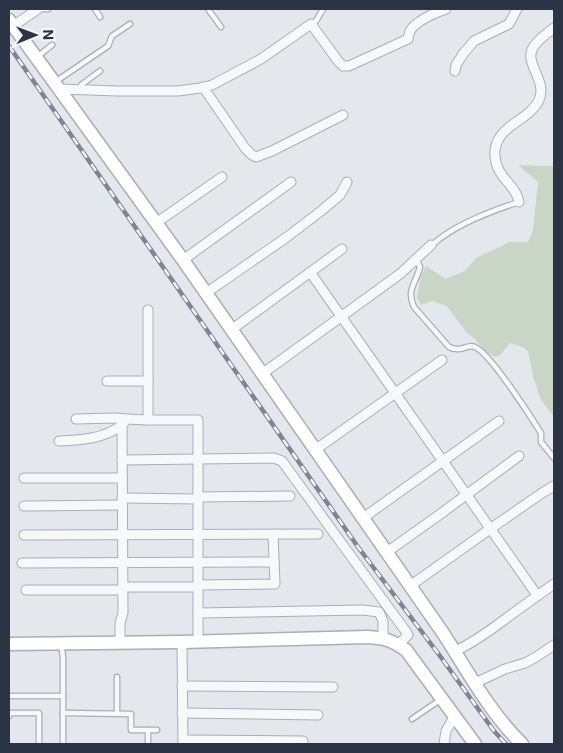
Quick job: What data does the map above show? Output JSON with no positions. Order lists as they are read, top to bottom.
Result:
{
  "north": "right"
}
